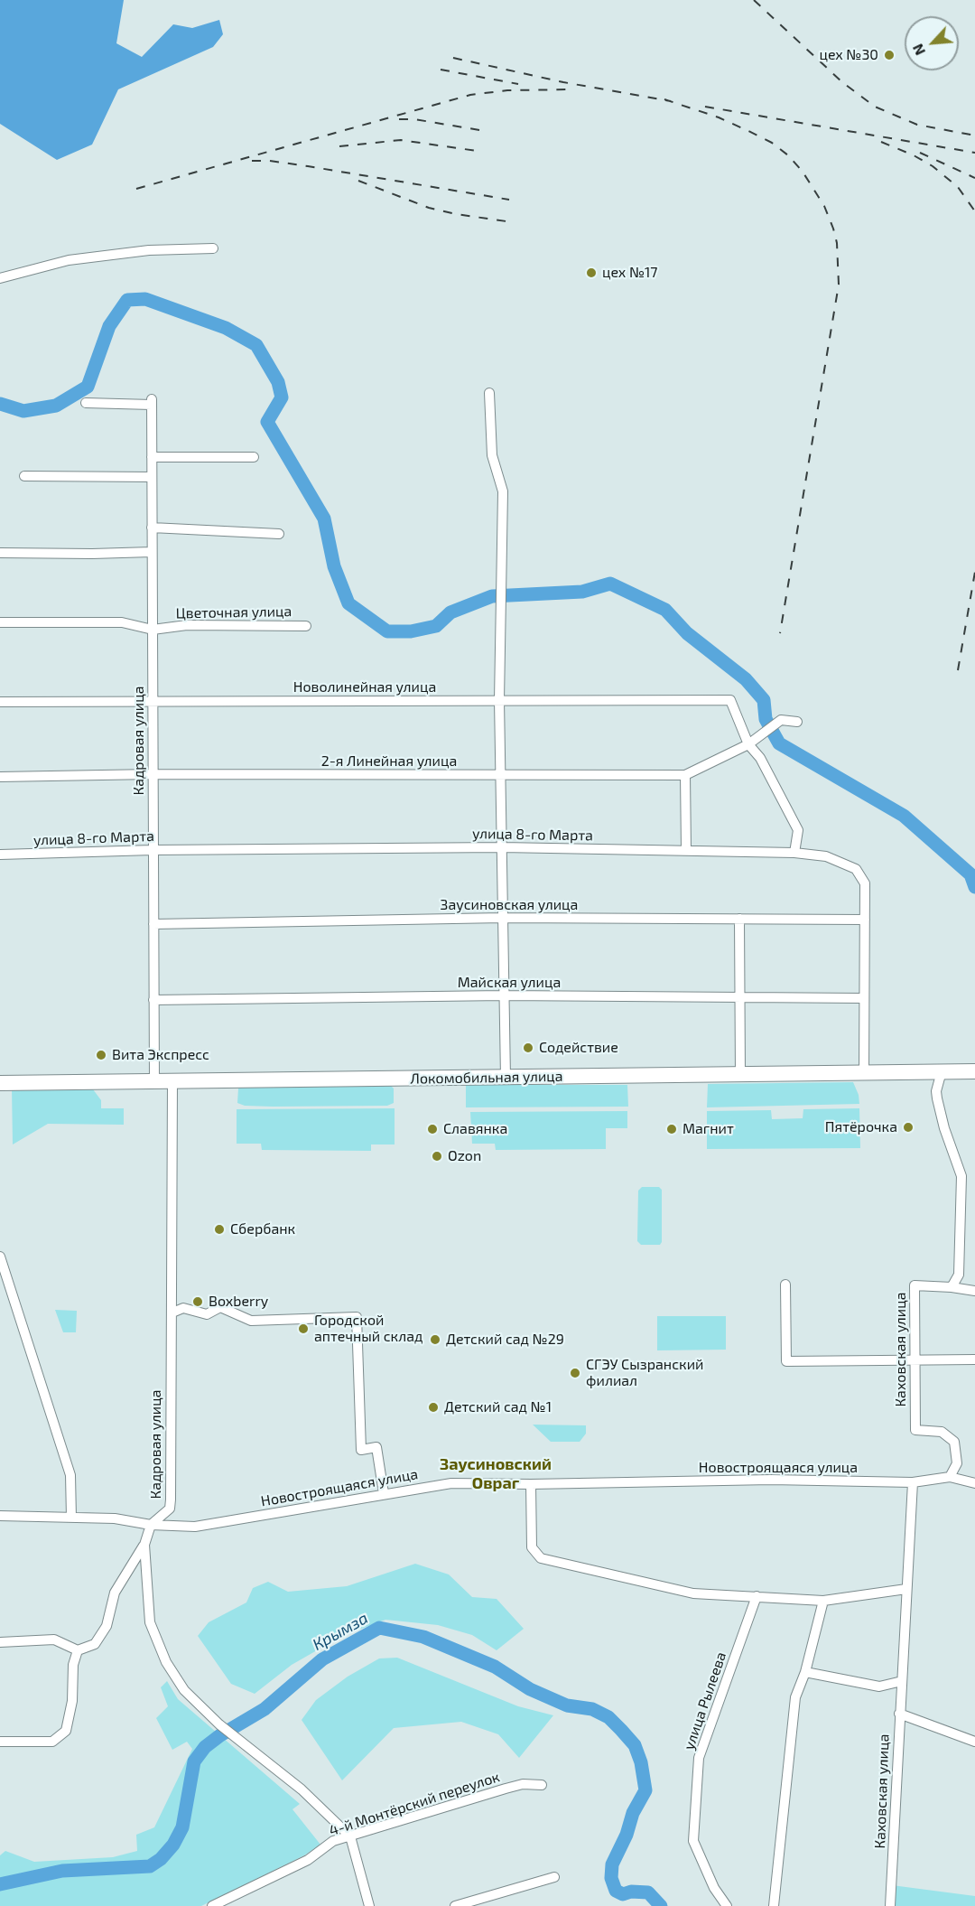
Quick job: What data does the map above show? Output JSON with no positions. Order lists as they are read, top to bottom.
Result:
{
  "streets": {
    "main road": ["Локомобильная улица"],
    "street": [
      "Цветочная улица",
      "Новолинейная улица",
      "Кадровая улица",
      "2-я Линейная улица",
      "улица 8-го Марта",
      "Заусиновская улица",
      "Майская улица",
      "Каховская улица",
      "Новостроящаяся улица",
      "улица Рылеева",
      "4-й Монтёрский переулок"
    ]
  },
  "crossings": [
    ["Цветочная улица", "Кадровая улица"],
    ["Новолинейная улица", "Кадровая улица"],
    ["Новолинейная улица", "2-я Линейная улица"],
    ["Кадровая улица", "2-я Линейная улица"],
    ["Кадровая улица", "улица 8-го Марта"],
    ["Кадровая улица", "Заусиновская улица"],
    ["Кадровая улица", "Майская улица"],
    ["Кадровая улица", "Локомобильная улица"],
    ["Кадровая улица", "Новостроящаяся улица"],
    ["Кадровая улица", "4-й Монтёрский переулок"],
    ["улица 8-го Марта", "Заусиновская улица"],
    ["улица 8-го Марта", "Майская улица"],
    ["улица 8-го Марта", "Локомобильная улица"],
    ["Каховская улица", "Новостроящаяся улица"]
  ],
  "districts": ["Заусиновский Овраг"],
  "water": ["Крымза"],
  "places": [
    "цех №30",
    "цех №17",
    "Содействие",
    "Вита Экспресс",
    "Пятёрочка",
    "Славянка",
    "Магнит",
    "Ozon",
    "Сбербанк",
    "Boxberry",
    "Городской аптечный склад",
    "Детский сад №29",
    "СГЭУ Сызранский филиал",
    "Детский сад №1"
  ],
  "north": "bottom left"
}
